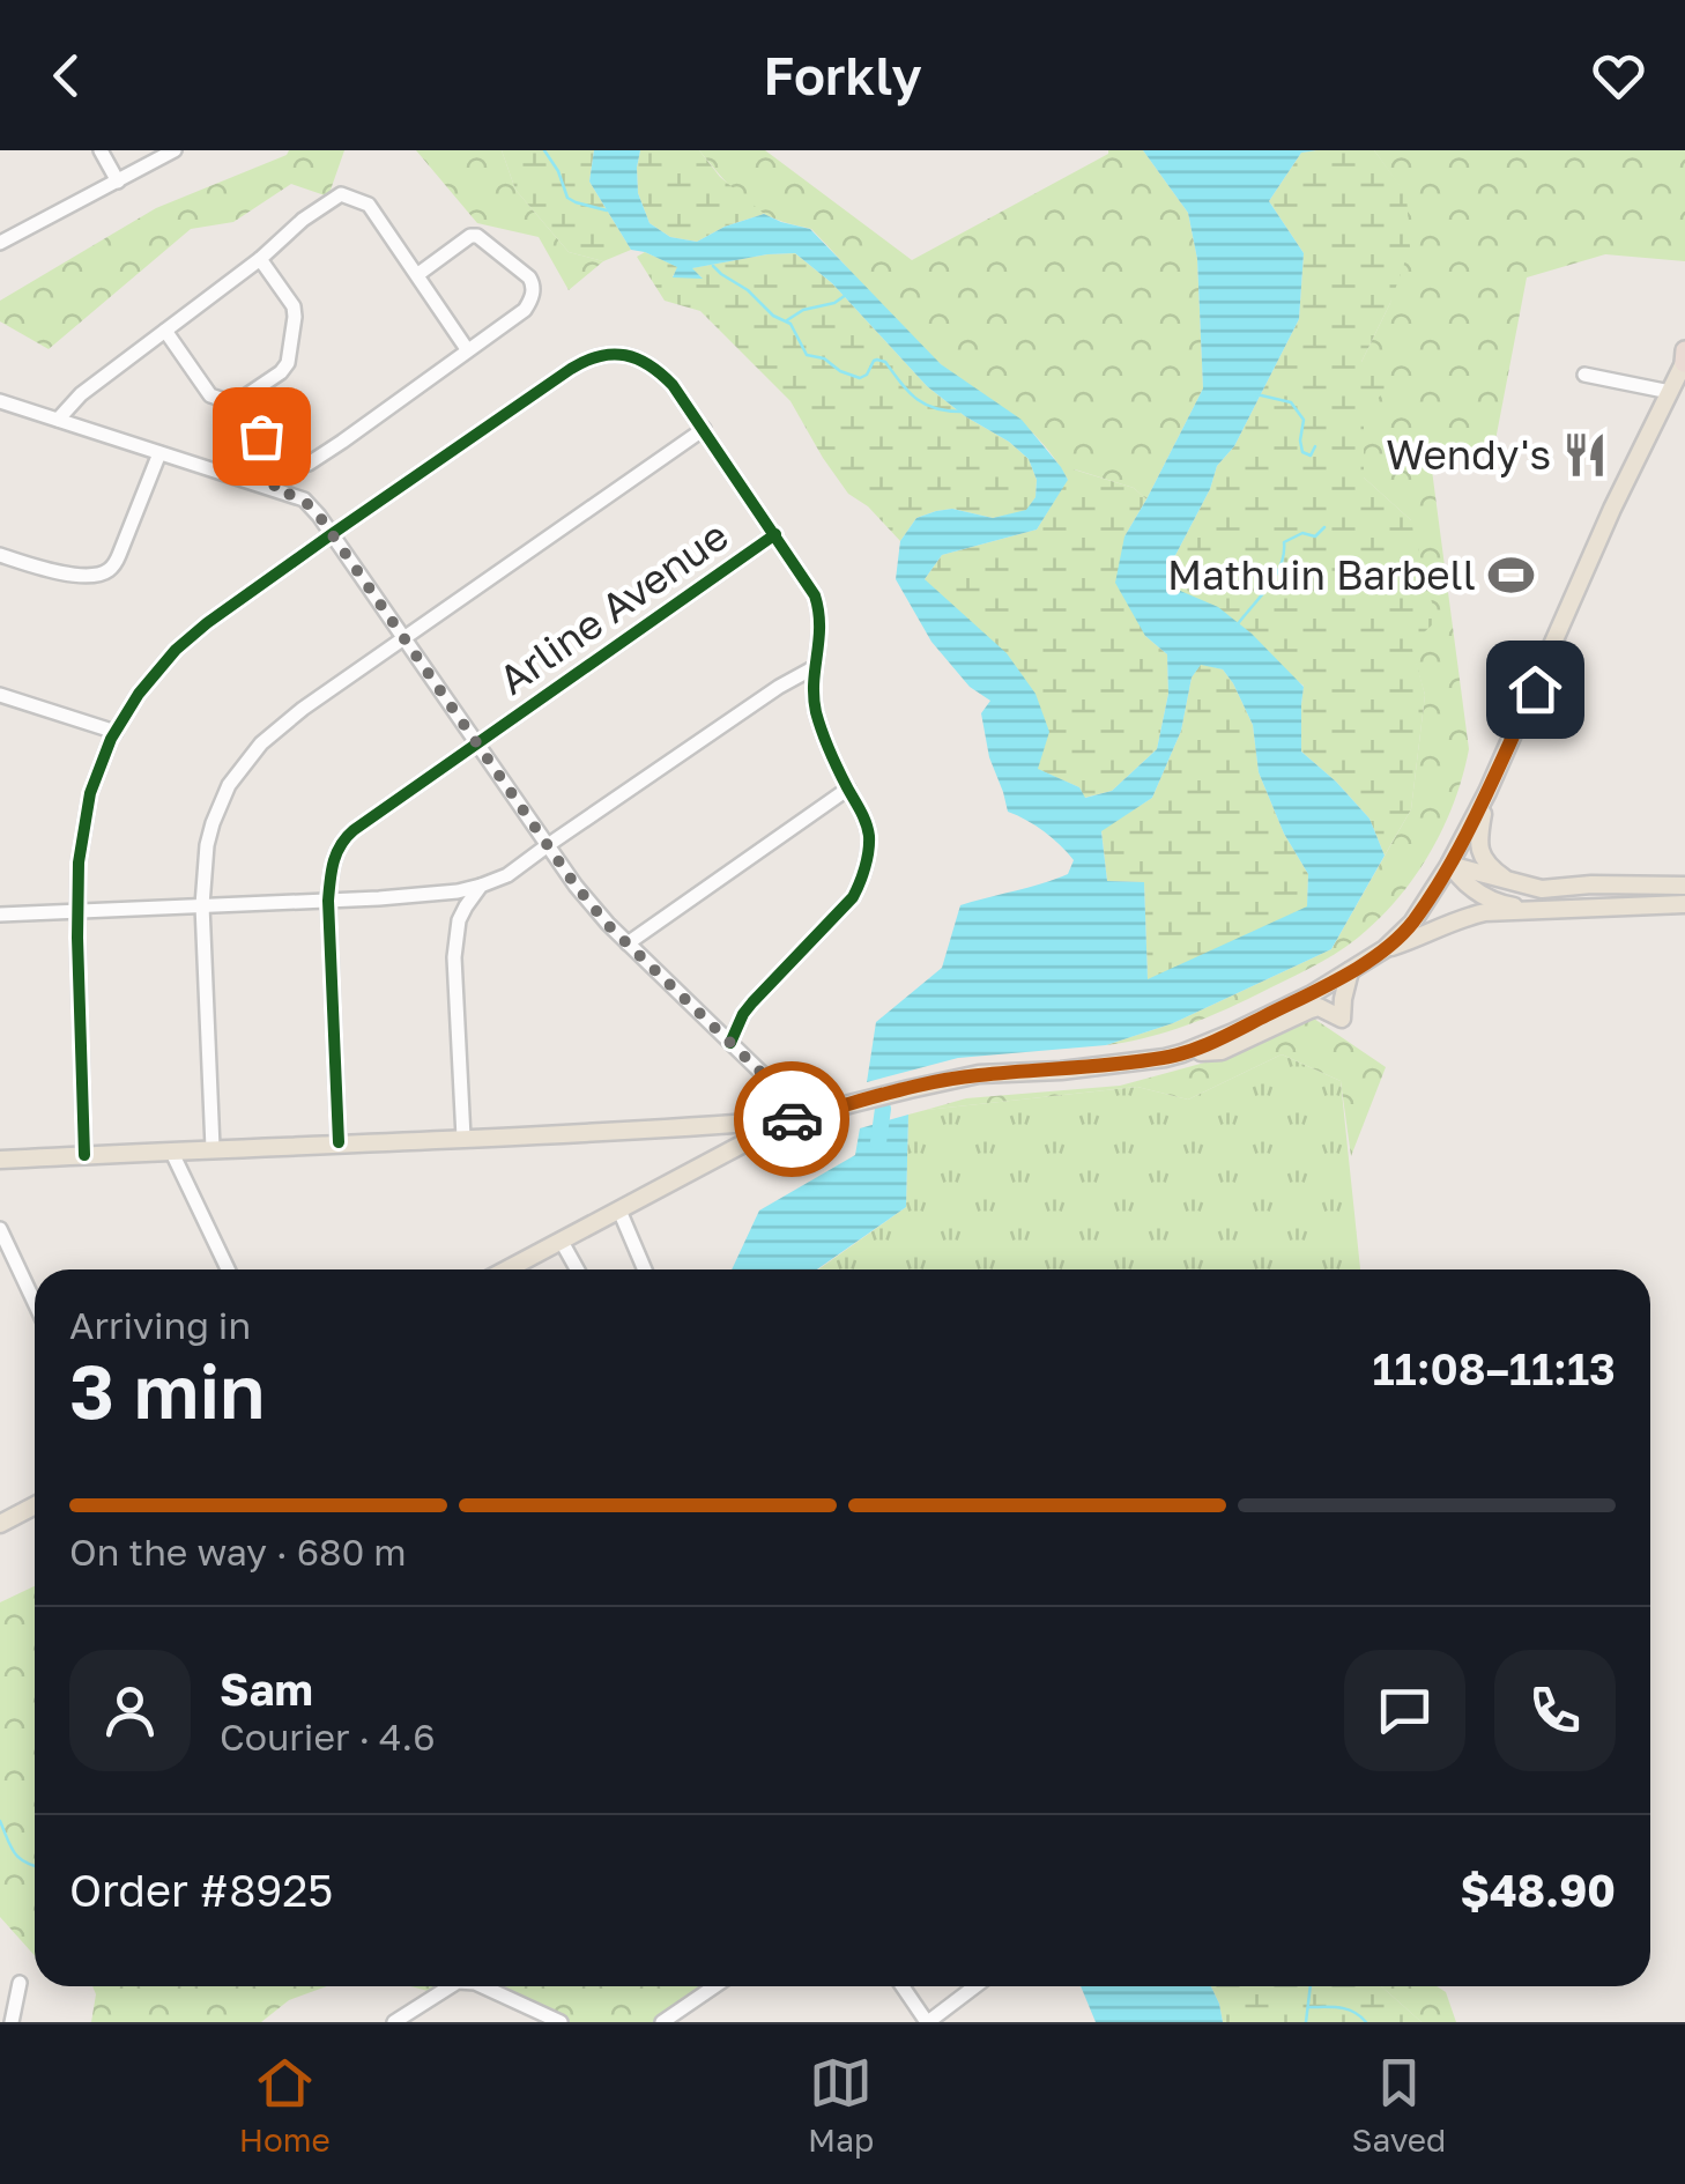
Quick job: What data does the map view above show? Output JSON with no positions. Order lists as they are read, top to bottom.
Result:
{
  "streets": {
    "street": ["Arline Avenue"]
  },
  "places": {
    "restaurant": ["Wendy's"],
    "sports": ["Mathuin Barbell"]
  },
  "page": {
    "header": "Forkly",
    "heading": ["3 min", "Arriving in", "11:08–11:13"],
    "panel": [
      "Sam",
      "Courier · 4.6",
      "Order #8925",
      "$48.90"
    ],
    "bar": "On the way · 680 m",
    "tabs": ["Home", "Map", "Saved"]
  }
}
